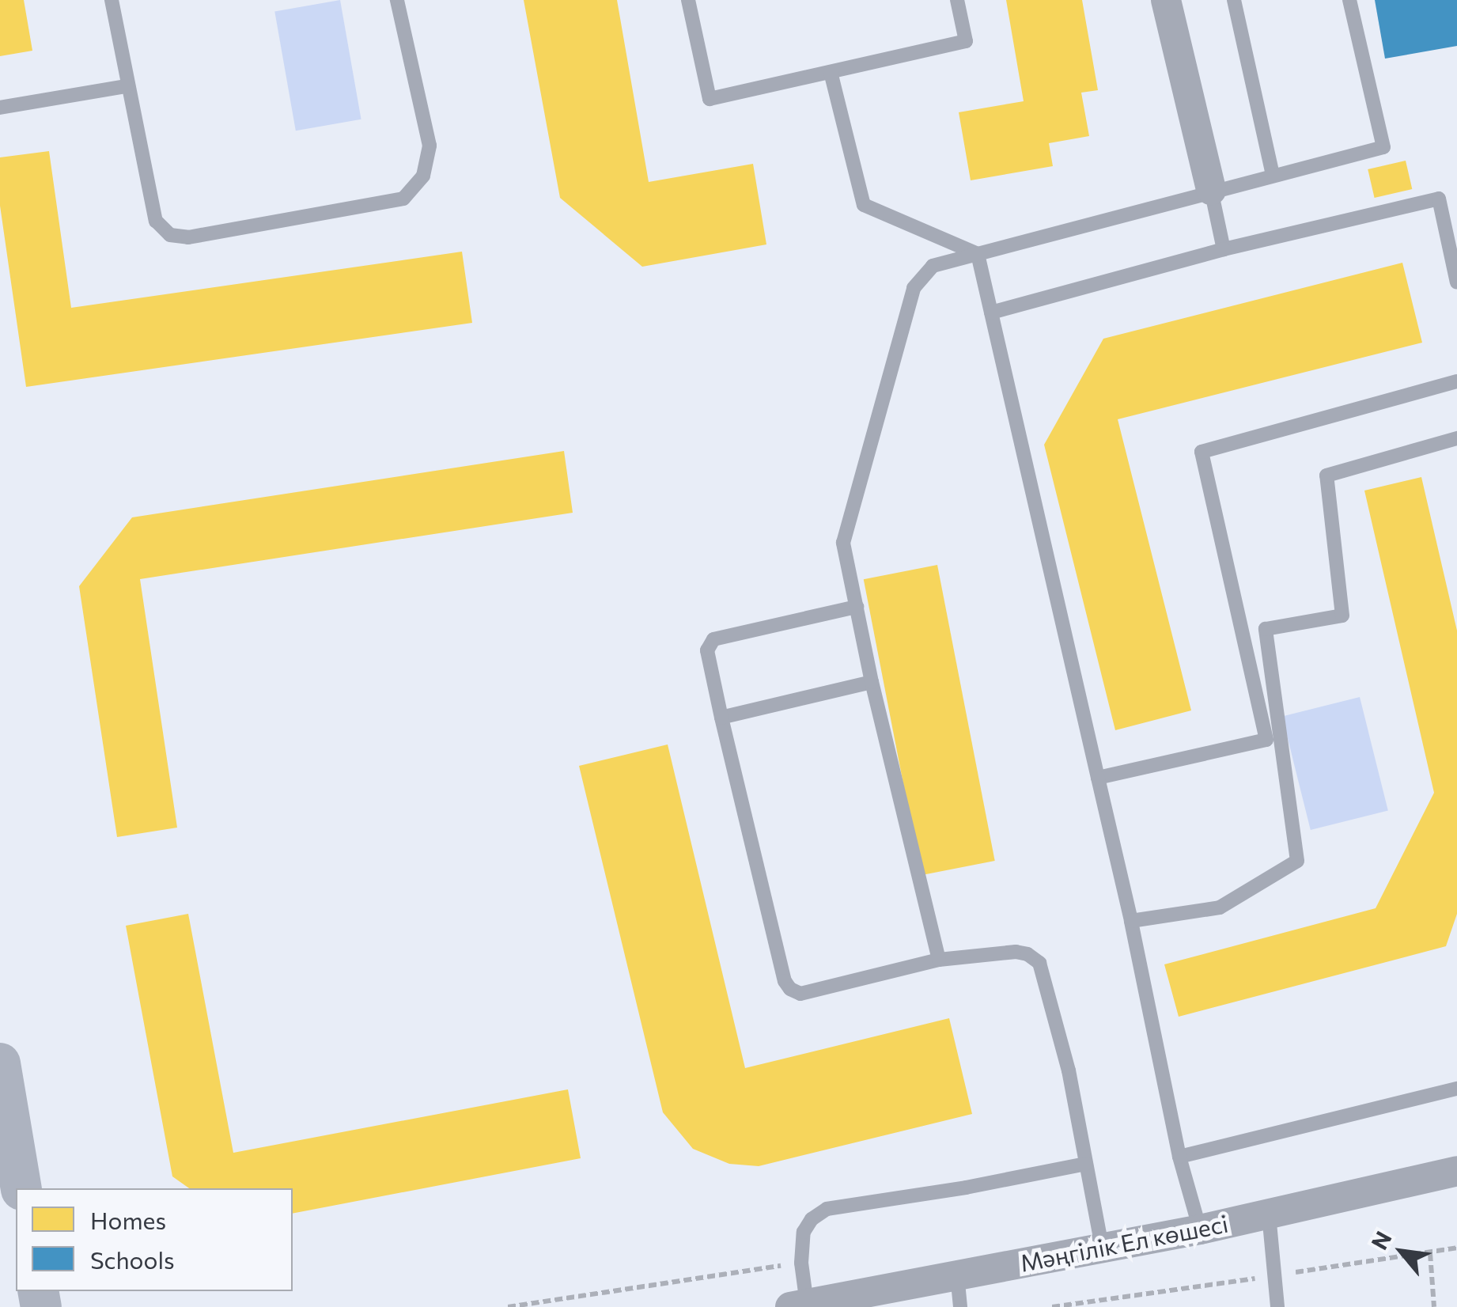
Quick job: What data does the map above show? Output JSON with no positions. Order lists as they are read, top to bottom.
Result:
{
  "streets": {
    "street": ["Мәңгілік Ел көшесі"]
  },
  "legend": ["Homes", "Schools"],
  "north": "top left"
}
